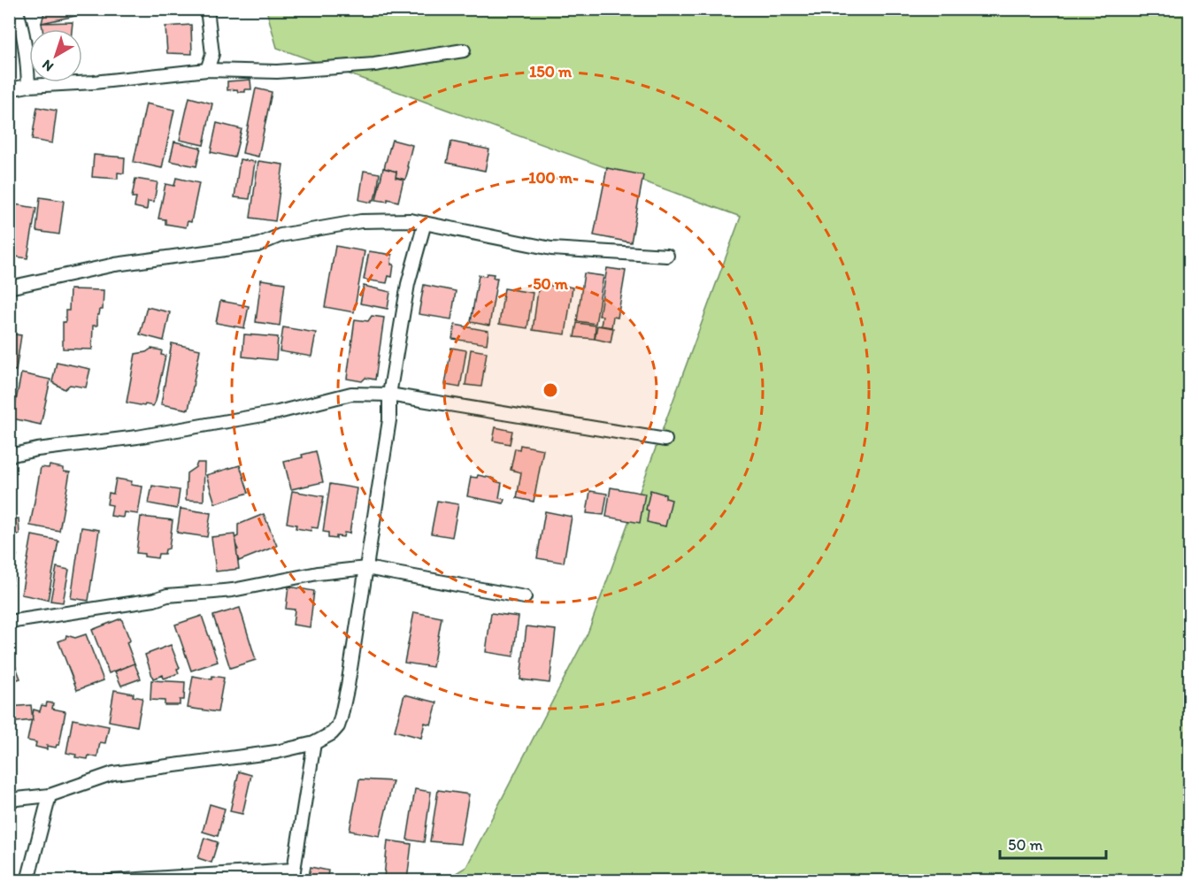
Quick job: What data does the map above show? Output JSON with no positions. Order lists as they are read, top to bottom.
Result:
{
  "scale_bar": "50 m",
  "north": "bottom left",
  "rings": ["150 m", "100 m", "50 m"]
}
